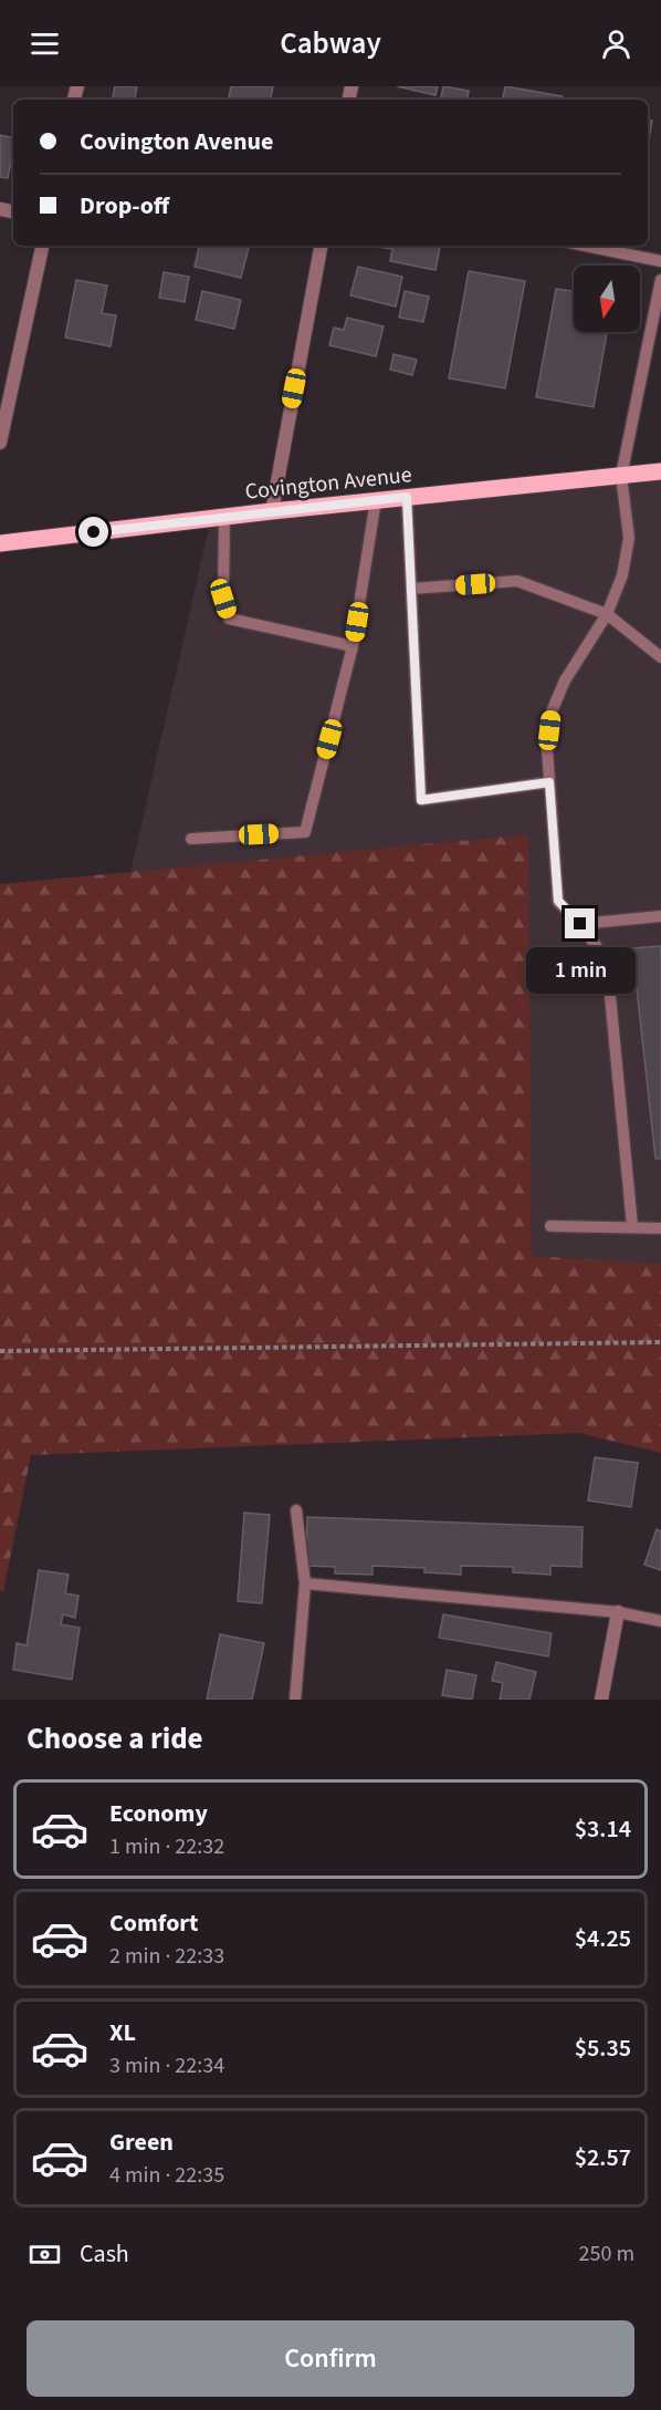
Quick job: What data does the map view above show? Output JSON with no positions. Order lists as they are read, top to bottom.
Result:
{
  "streets": {
    "main road": ["Covington Avenue"]
  },
  "north": "bottom",
  "page": {
    "header": "Cabway",
    "banner": ["Covington Avenue", "Drop-off"],
    "bubble": "1 min",
    "heading": "Choose a ride",
    "list": [
      {
        "name": "Economy",
        "note": "1 min · 22:32",
        "value": "$3.14"
      },
      {
        "name": "Comfort",
        "note": "2 min · 22:33",
        "value": "$4.25"
      },
      {
        "name": "XL",
        "note": "3 min · 22:34",
        "value": "$5.35"
      },
      {
        "name": "Green",
        "note": "4 min · 22:35",
        "value": "$2.57"
      }
    ],
    "pay": ["Cash", "250 m"],
    "buttons": "Confirm"
  }
}
